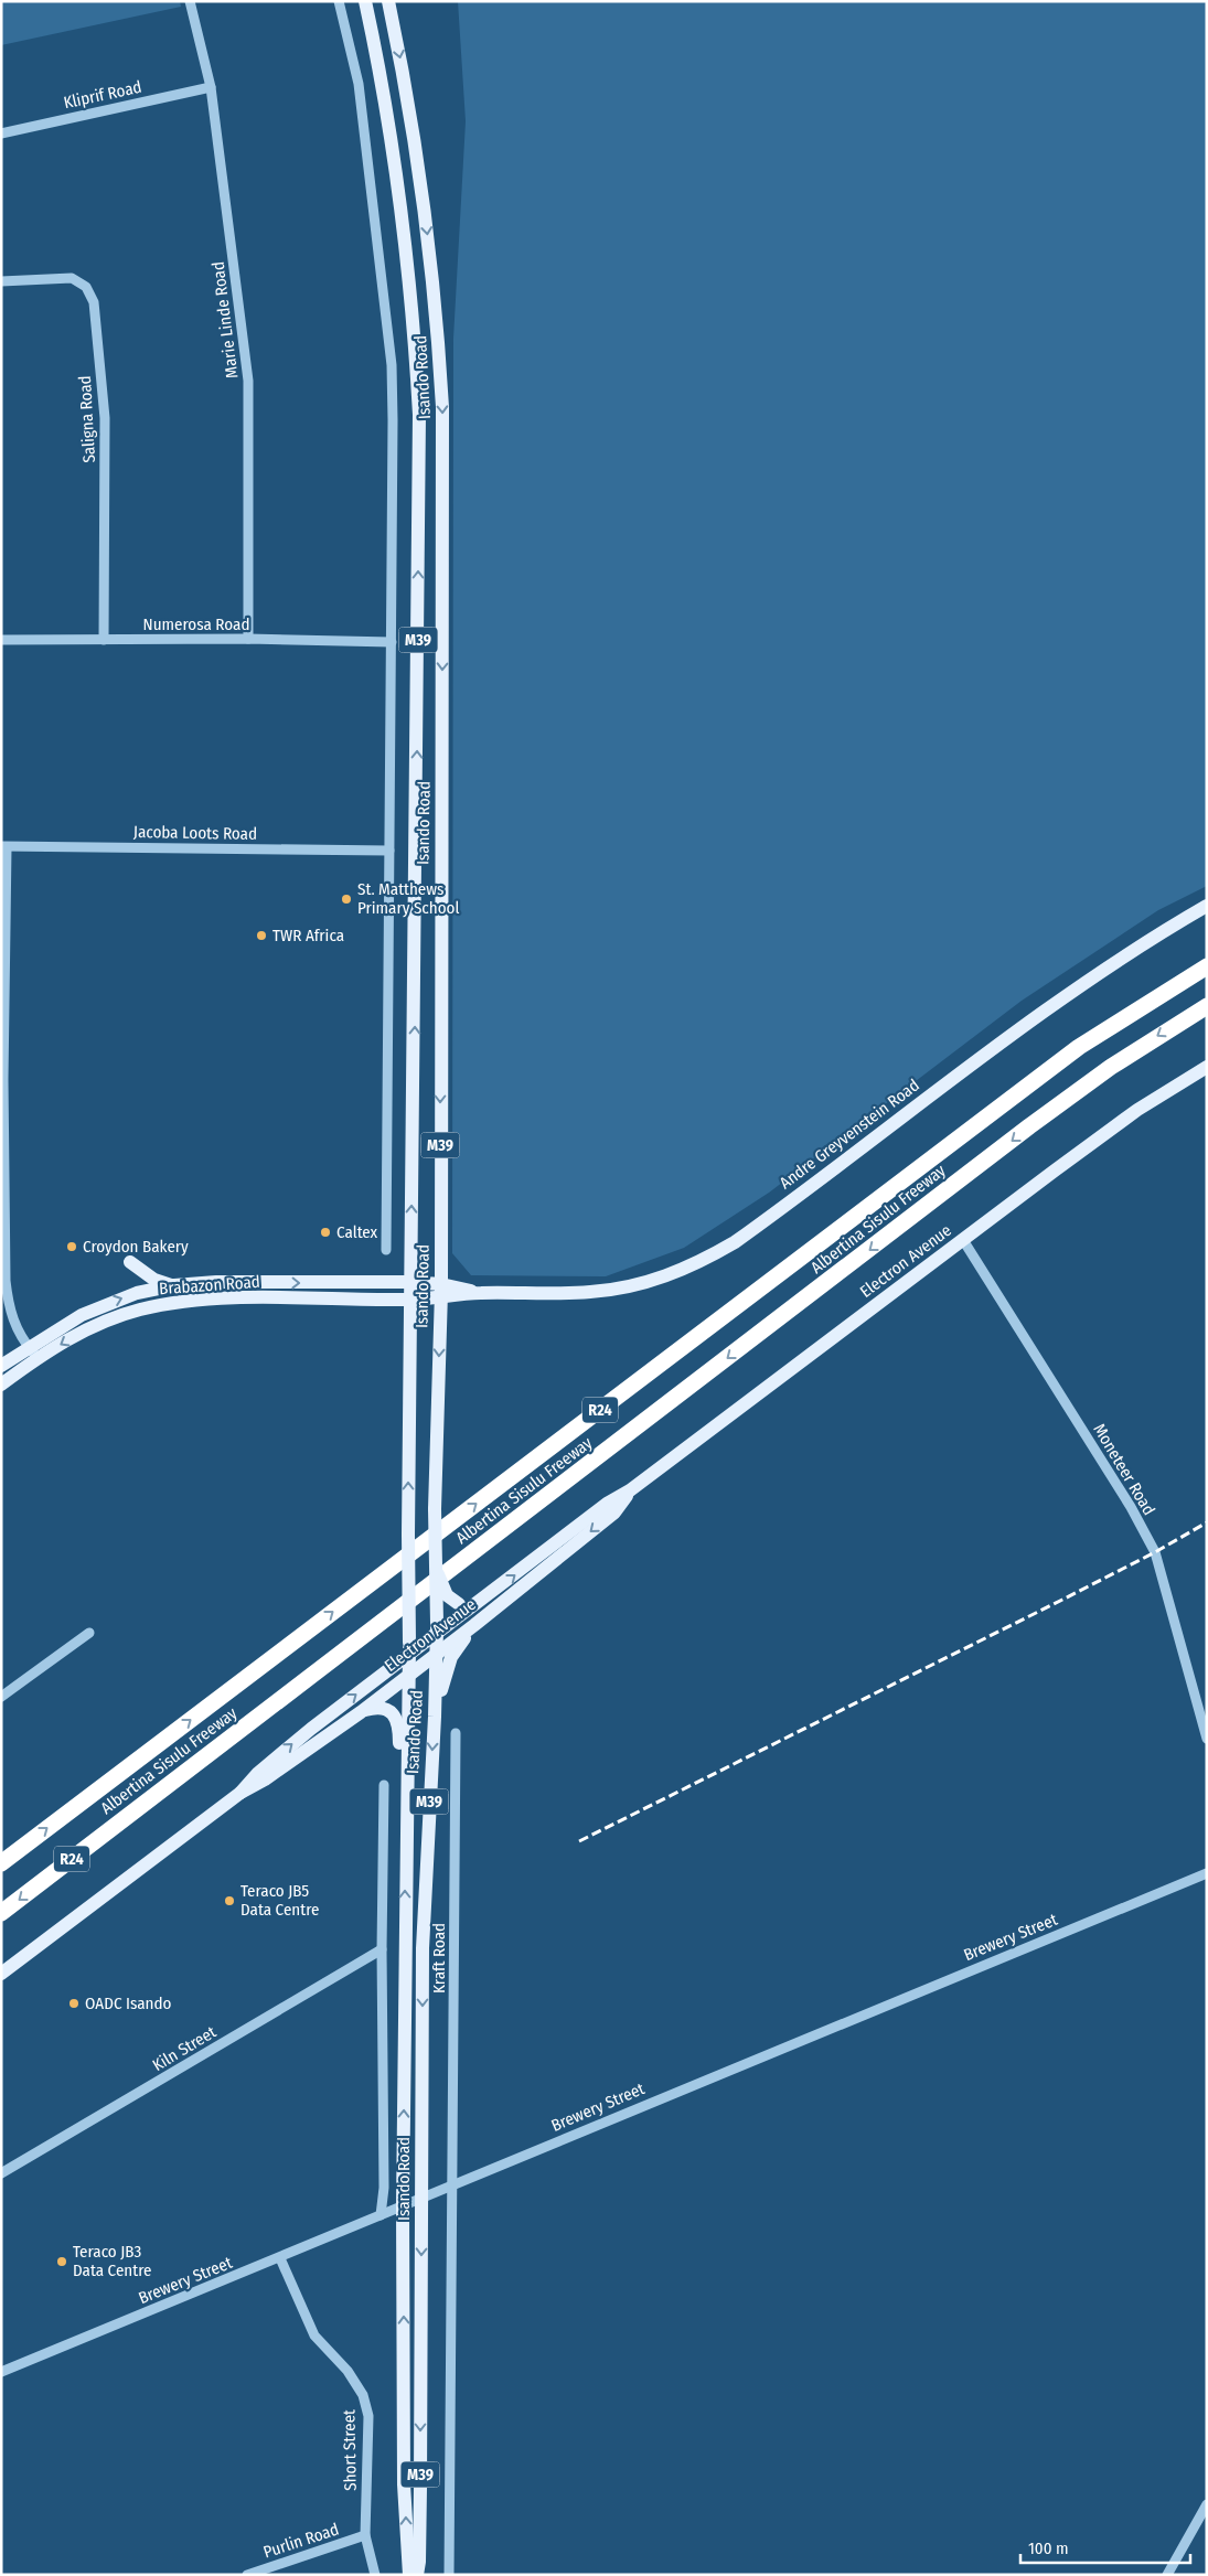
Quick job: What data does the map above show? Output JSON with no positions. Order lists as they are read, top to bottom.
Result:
{
  "streets": {
    "highway": ["Albertina Sisulu Freeway", "R24"],
    "main road": [
      "Isando Road",
      "M39",
      "Andre Greyvenstein Road",
      "Electron Avenue",
      "Brabazon Road"
    ],
    "street": [
      "Kliprif Road",
      "Marie Linde Road",
      "Saligna Road",
      "Numerosa Road",
      "Jacoba Loots Road",
      "Moneteer Road",
      "Brewery Street",
      "Kraft Road",
      "Kiln Street",
      "Short Street",
      "Purlin Road"
    ]
  },
  "crossings": [
    ["Kliprif Road", "Marie Linde Road"],
    ["Marie Linde Road", "Numerosa Road"],
    ["Isando Road", "Numerosa Road"],
    ["Isando Road", "Jacoba Loots Road"],
    ["Isando Road", "Andre Greyvenstein Road"],
    ["Isando Road", "Electron Avenue"],
    ["Isando Road", "Brabazon Road"],
    ["Isando Road", "Brewery Street"],
    ["Saligna Road", "Numerosa Road"],
    ["Andre Greyvenstein Road", "Brabazon Road"],
    ["Electron Avenue", "Moneteer Road"],
    ["Brewery Street", "Kraft Road"],
    ["Brewery Street", "Short Street"],
    ["Short Street", "Purlin Road"]
  ],
  "places": [
    "St. Matthews Primary School",
    "TWR Africa",
    "Caltex",
    "Croydon Bakery",
    "Teraco JB5 Data Centre",
    "OADC Isando",
    "Teraco JB3 Data Centre"
  ],
  "scale_bar": "100 m"
}
